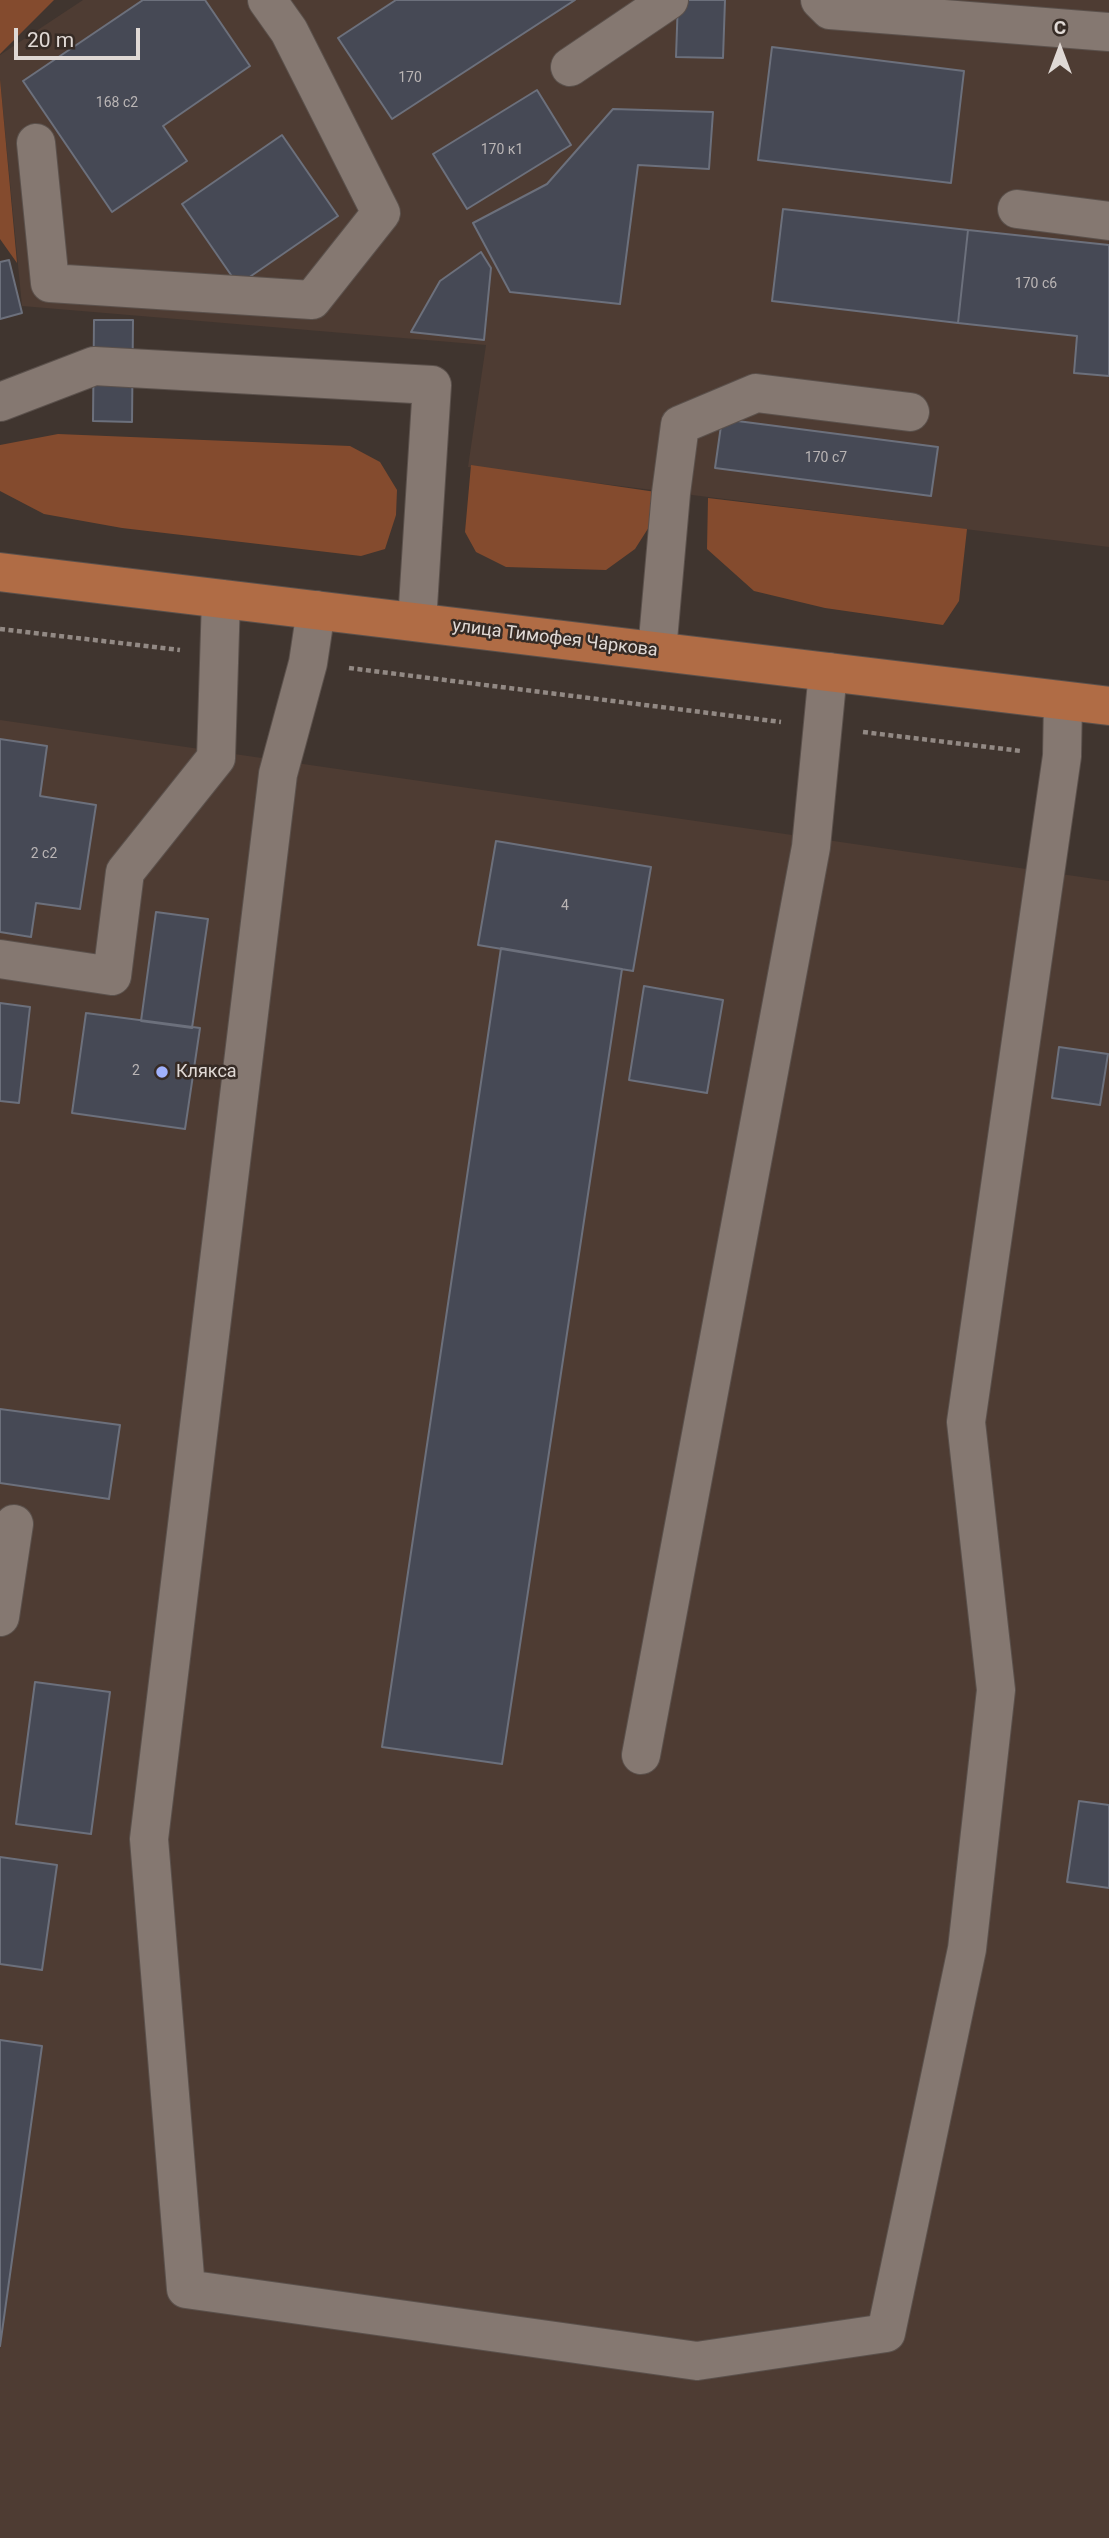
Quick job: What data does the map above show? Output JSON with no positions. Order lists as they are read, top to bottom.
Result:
{
  "streets": {
    "main road": ["улица Тимофея Чаркова"]
  },
  "places": ["Клякса"],
  "house_numbers": [
    "170",
    "168 с2",
    "170 к1",
    "170 с6",
    "170 с7",
    "2 с2",
    "4",
    "2"
  ],
  "scale_bar": "20 m",
  "north": "top"
}
